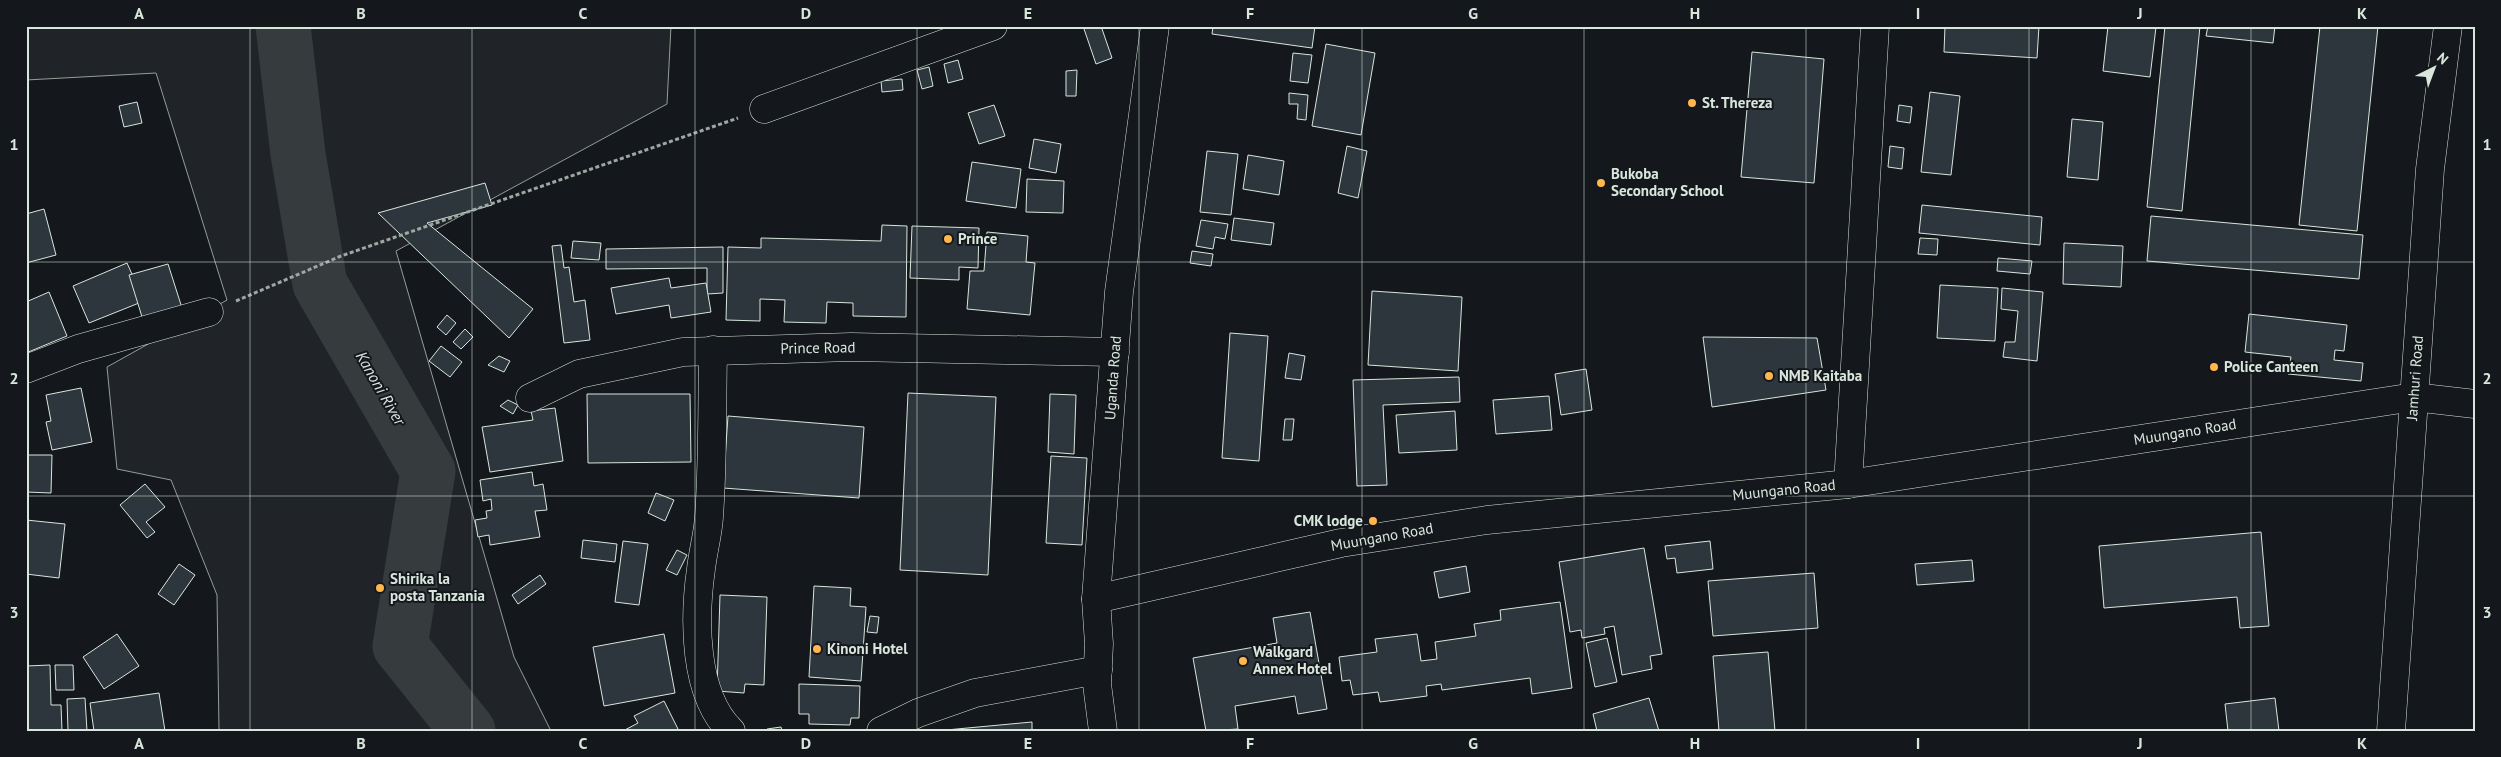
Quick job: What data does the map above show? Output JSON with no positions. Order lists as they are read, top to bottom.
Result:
{
  "streets": {
    "street": [
      "Prince Road",
      "Uganda Road",
      "Jamhuri Road",
      "Muungano Road"
    ]
  },
  "crossings": [
    ["Prince Road", "Uganda Road"],
    ["Uganda Road", "Muungano Road"],
    ["Jamhuri Road", "Muungano Road"]
  ],
  "water": ["Kanoni River"],
  "places": [
    "St. Thereza",
    "Bukoba Secondary School",
    "Prince",
    "Police Canteen",
    "NMB Kaitaba",
    "CMK lodge",
    "Shirika la posta Tanzania",
    "Kinoni Hotel",
    "Walkgard Annex Hotel"
  ],
  "north": "top right",
  "grid": {
    "columns": [
      "A",
      "B",
      "C",
      "D",
      "E",
      "F",
      "G",
      "H",
      "I",
      "J",
      "K"
    ],
    "rows": ["1", "2", "3"]
  }
}
